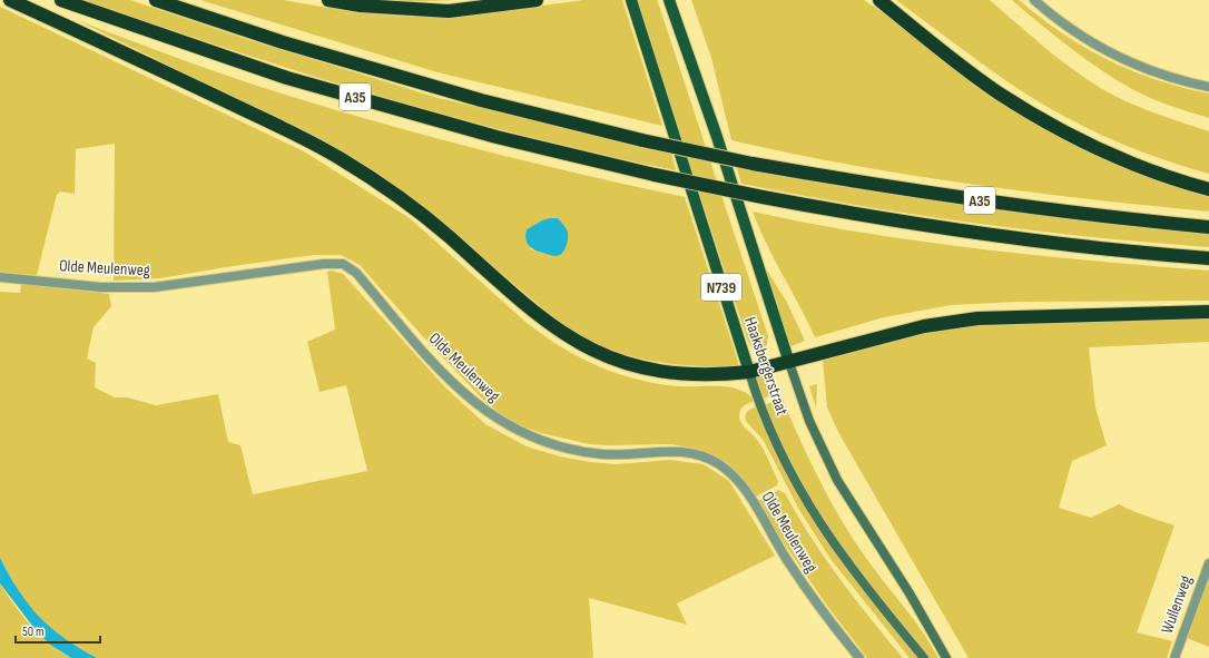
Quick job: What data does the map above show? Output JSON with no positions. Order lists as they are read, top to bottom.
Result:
{
  "streets": {
    "highway": ["A35"],
    "main road": ["N739", "Haaksbergerstraat"],
    "street": ["Olde Meulenweg", "Wullenweg"]
  },
  "scale_bar": "50 m"
}
